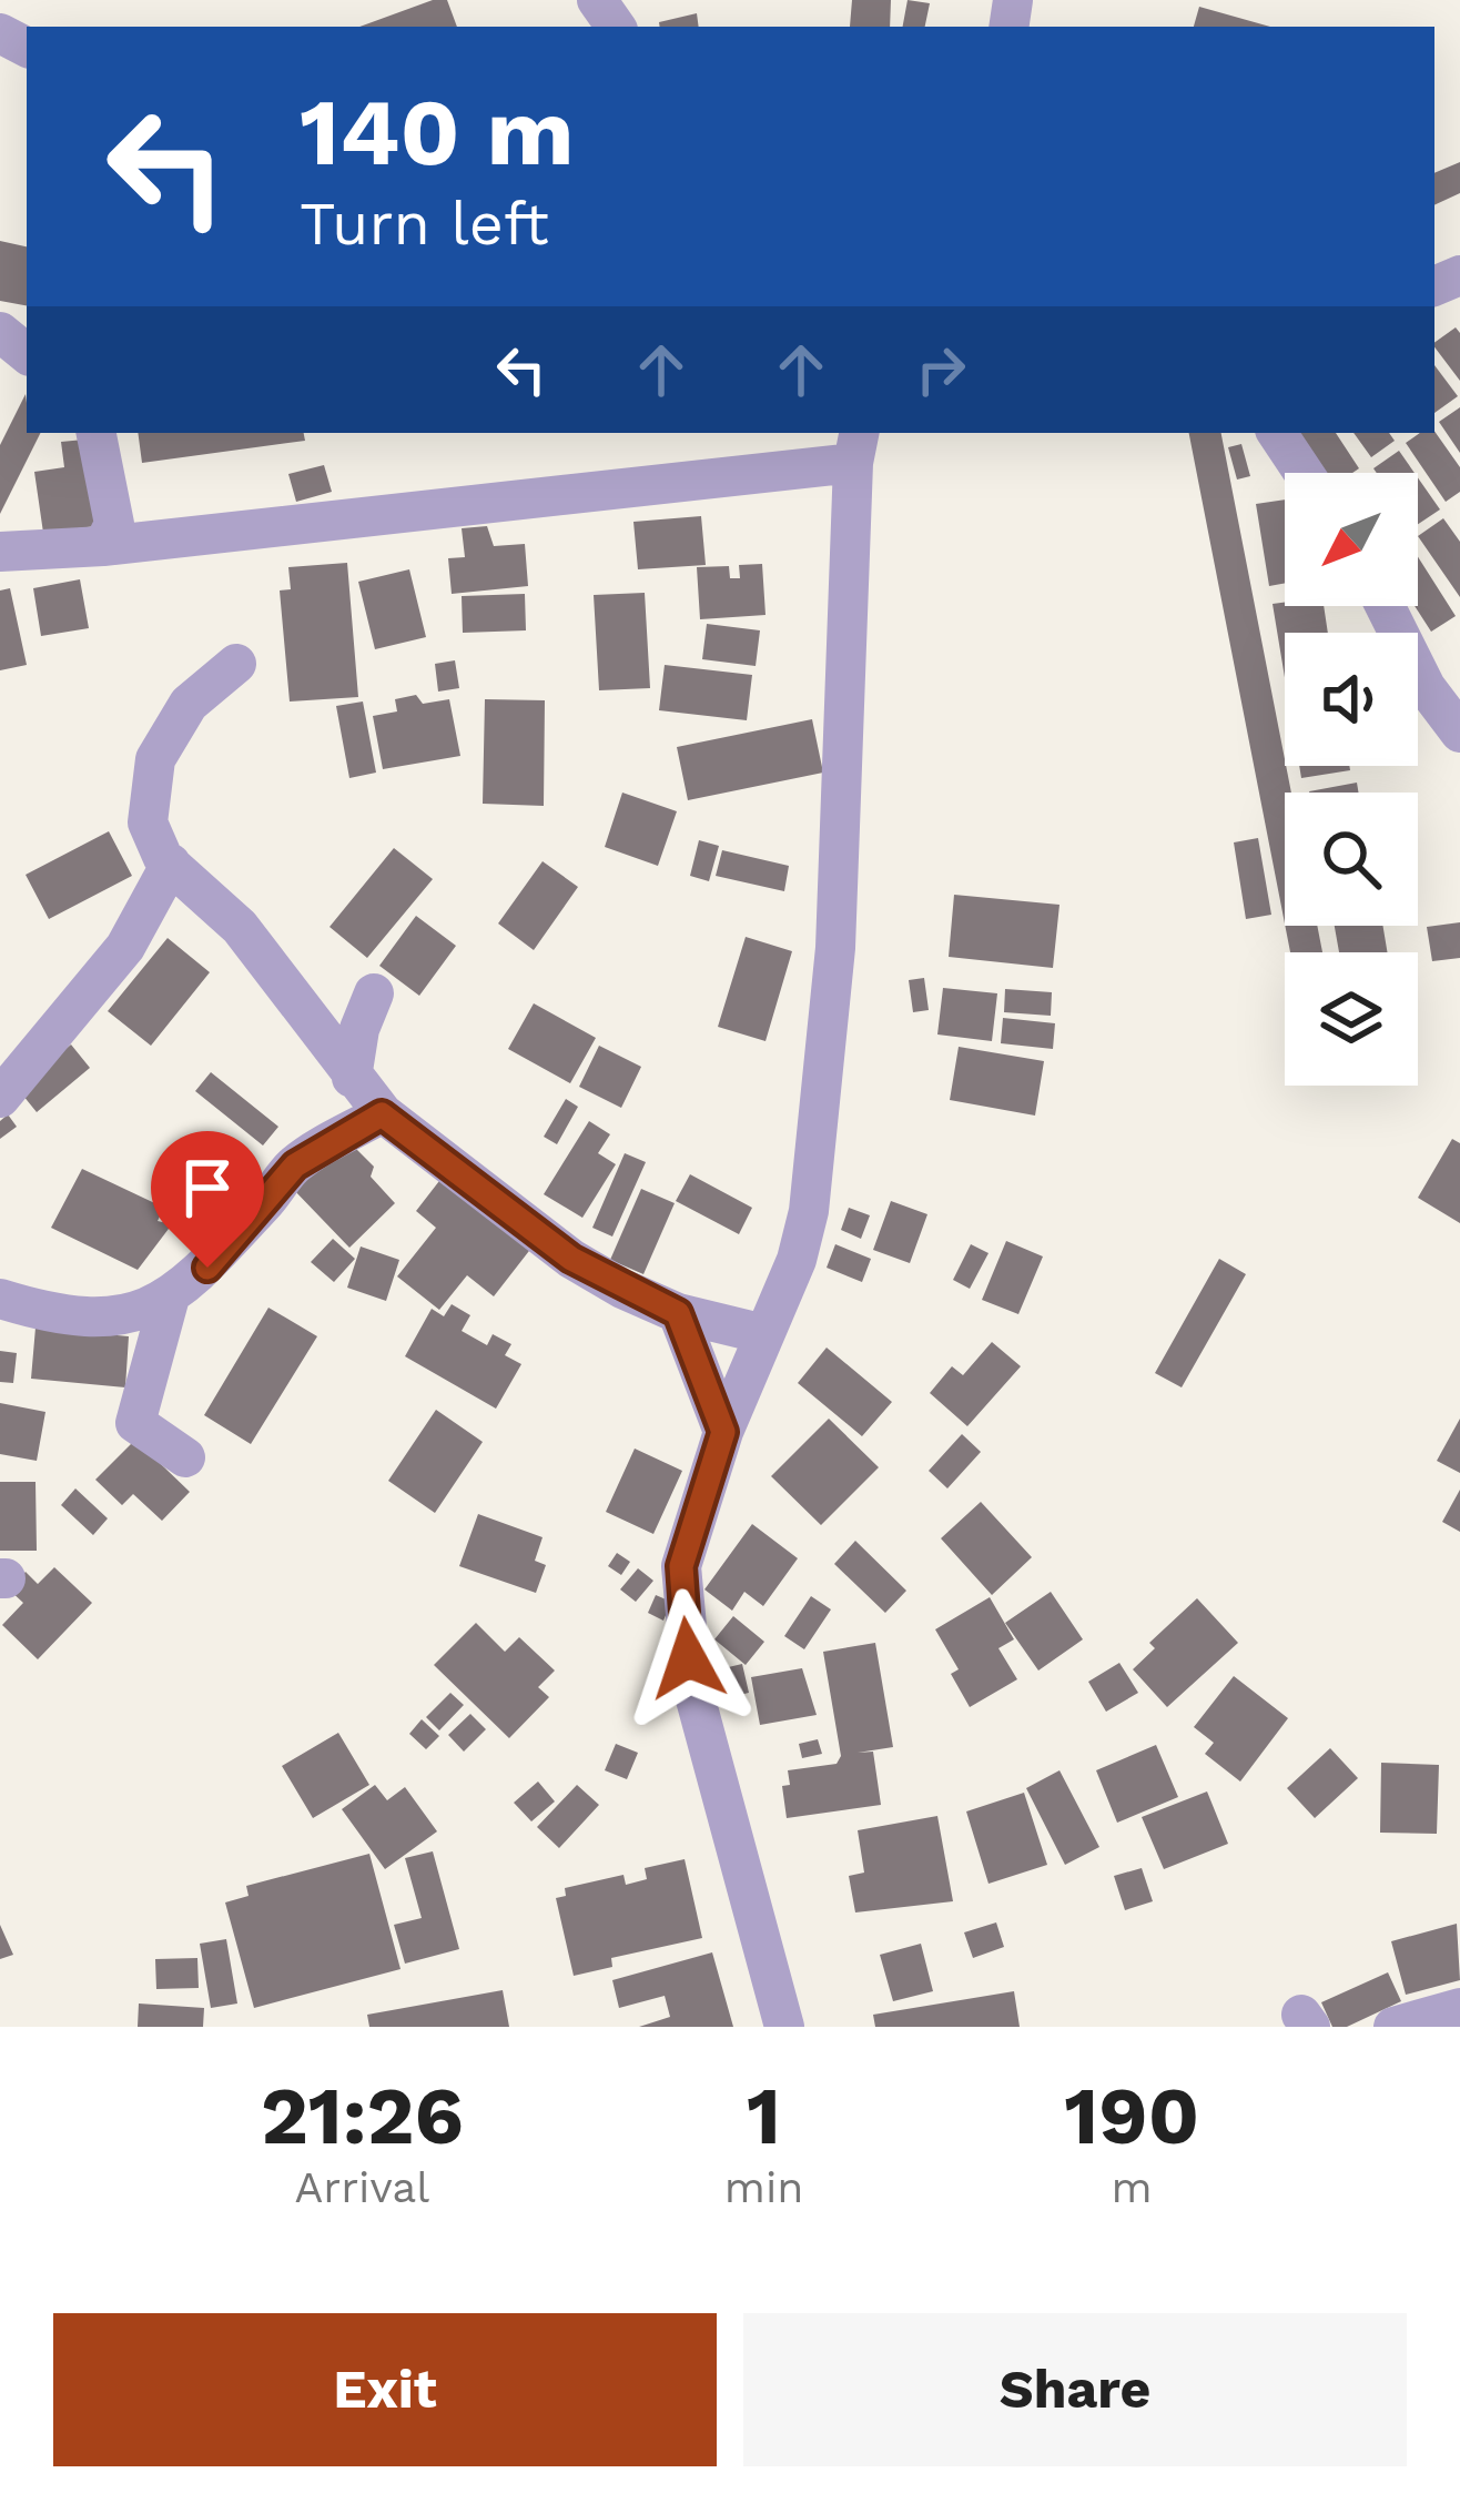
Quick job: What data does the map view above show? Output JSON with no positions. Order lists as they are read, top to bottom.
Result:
{
  "north": "bottom left",
  "page": {
    "turn": ["140 m", "Turn left"],
    "eta": [
      "21:26",
      "Arrival",
      "1",
      "min",
      "190",
      "m"
    ],
    "buttons": ["Exit", "Share"]
  }
}
